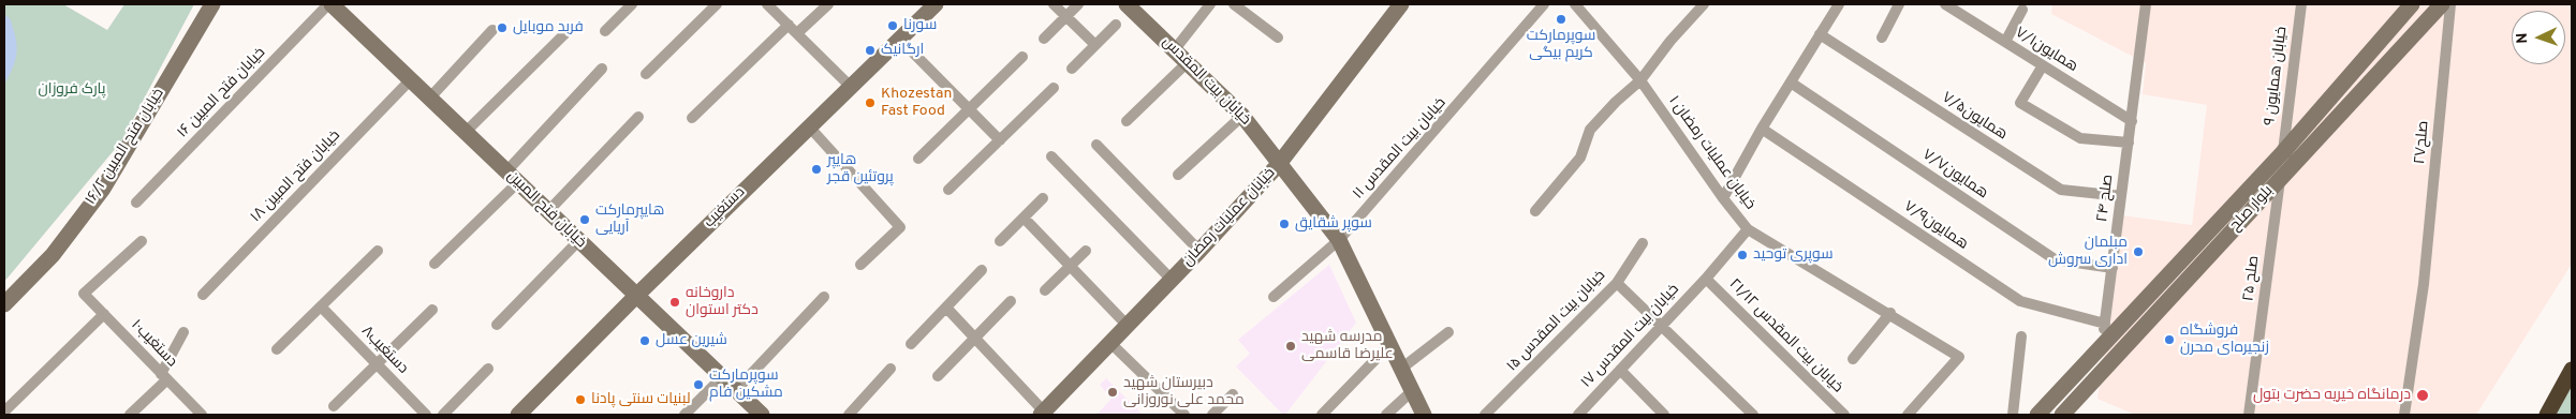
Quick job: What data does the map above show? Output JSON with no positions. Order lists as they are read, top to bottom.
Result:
{
  "streets": {
    "street": [
      "همایون۷/۱",
      "خیابان همایون ۹",
      "خیابان بیت المقدس",
      "خیابان فتح المبین ۱۶",
      "همایون۷/۵",
      "صلح۲۷",
      "خیابان فتح المبین ۱۶/۲",
      "خیابان بیت المقدس ۱۱",
      "خیابان عملیات رمضان ۱",
      "همایون۷/۷",
      "خیابان فتح المبین ۱۸",
      "صلح ۲۴",
      "دستغیب",
      "بلوار صلح",
      "خیابان فتح المبین",
      "خیابان عملیات رمضان",
      "همایون۷/۹",
      "صلح ۲۵",
      "خیابان بیت المقدس ۱۵",
      "خیابان بیت المقدس ۱۷",
      "خیابان بیت المقدس ۲۱/۱۲",
      "دستغیب۱۰",
      "دستغیب۸"
    ]
  },
  "crossings": [
    ["همایون۷/۱", "صلح ۲۴"],
    ["خیابان همایون ۹", "بلوار صلح"],
    ["خیابان بیت المقدس", "خیابان بیت المقدس ۱۱"],
    ["خیابان بیت المقدس", "خیابان عملیات رمضان"],
    ["خیابان فتح المبین ۱۶", "خیابان فتح المبین"],
    ["همایون۷/۵", "صلح ۲۴"],
    ["خیابان عملیات رمضان ۱", "خیابان بیت المقدس ۱۷"],
    ["همایون۷/۷", "صلح ۲۴"],
    ["خیابان فتح المبین ۱۸", "خیابان فتح المبین"],
    ["صلح ۲۴", "بلوار صلح"],
    ["صلح ۲۴", "همایون۷/۹"],
    ["دستغیب", "خیابان فتح المبین"],
    ["بلوار صلح", "صلح ۲۵"],
    ["خیابان بیت المقدس ۱۷", "خیابان بیت المقدس ۲۱/۱۲"]
  ],
  "parks": ["پارک فروزان"],
  "places": [
    "سوپرمارکت کریم بیگی",
    "سورنا",
    "فربد موبایل",
    "ارگانیک",
    "Khozestan Fast Food",
    "هایپر پروتئین قجر",
    "هایپرمارکت آریایی",
    "سوپر شقایق",
    "مبلمان اداری سروش",
    "سوپری توحید",
    "داروخانه دکتر استوان",
    "فروشگاه زنجیره‌ای محرن",
    "شیرین عسل",
    "مدرسه شهید علیرضا قاسمی",
    "سوپرمارکت مشکین فام",
    "دبیرستان شهید محمد علی نوروزانی",
    "درمانگاه خیریه حضرت بتول",
    "لبنیات سنتی پادنا"
  ],
  "north": "left"
}
